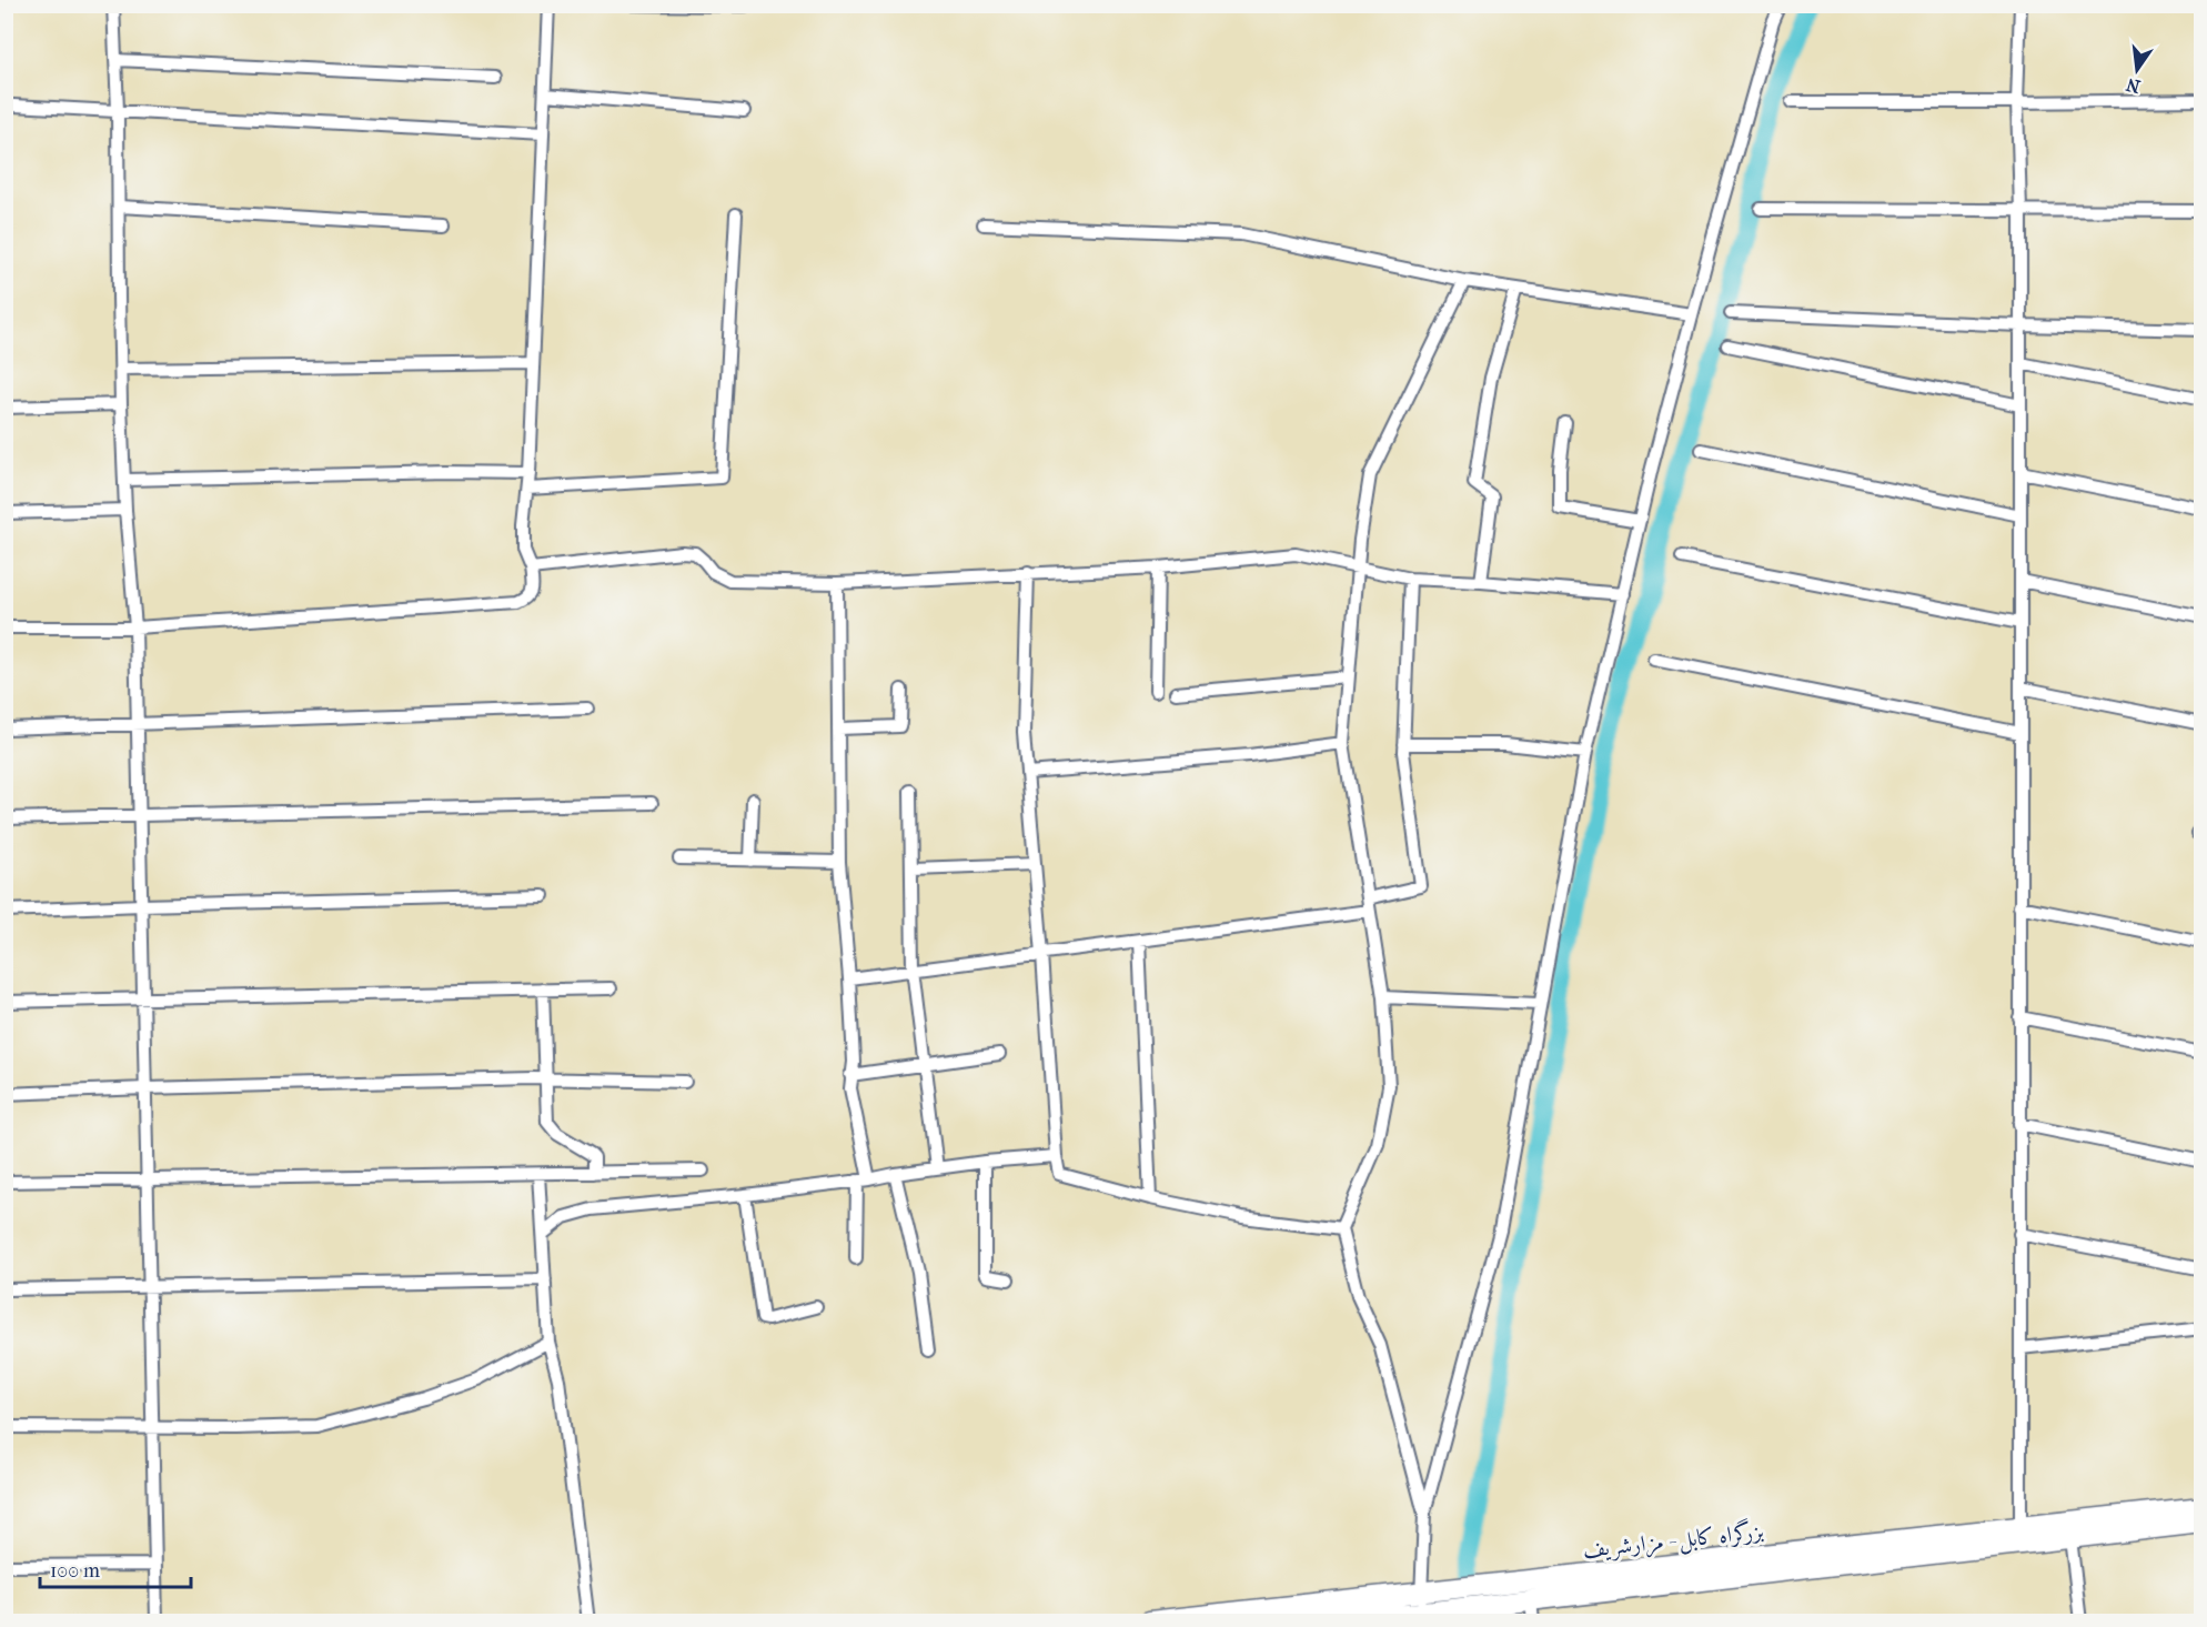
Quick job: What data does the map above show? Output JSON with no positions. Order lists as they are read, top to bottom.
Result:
{
  "streets": {
    "highway": ["بزرگراه کابل - مزارشریف"]
  },
  "scale_bar": "100 m",
  "north": "bottom"
}
